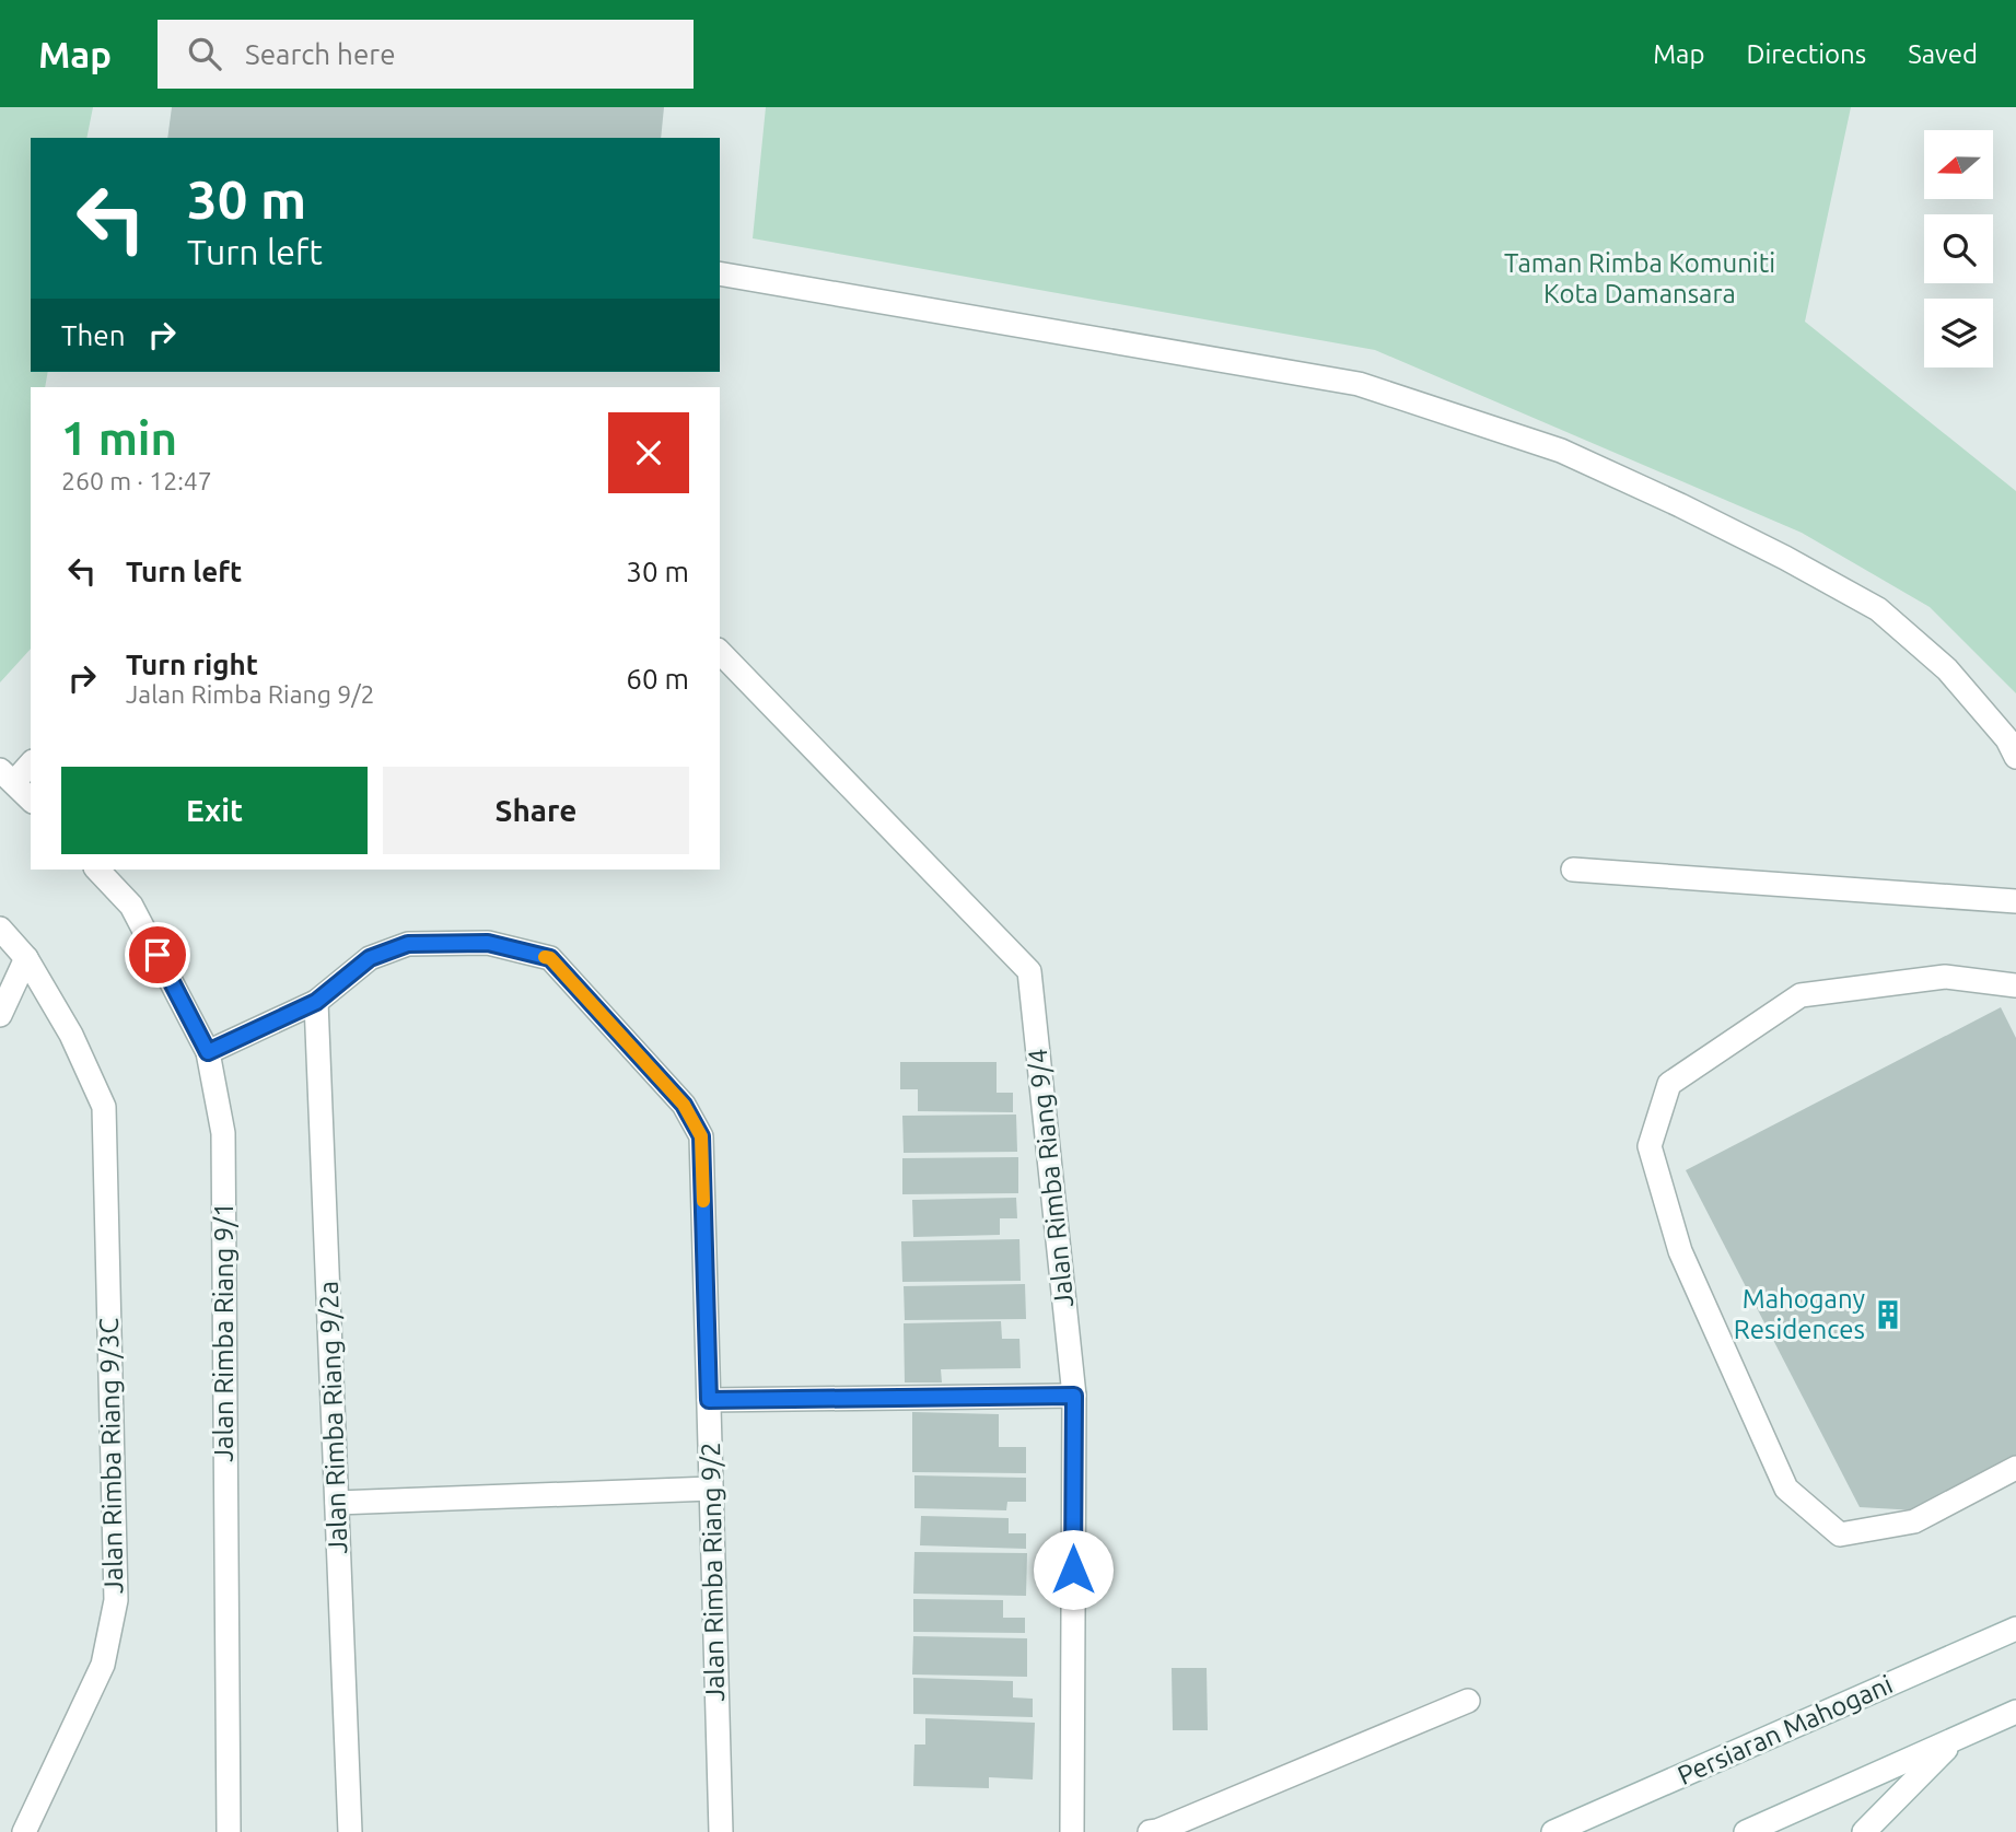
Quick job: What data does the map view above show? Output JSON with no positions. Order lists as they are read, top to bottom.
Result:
{
  "streets": {
    "street": [
      "Jalan Rimba Riang 9/4",
      "Jalan Rimba Riang 9/1",
      "Jalan Rimba Riang 9/2a",
      "Jalan Rimba Riang 9/3C",
      "Jalan Rimba Riang 9/2",
      "Persiaran Mahogani"
    ]
  },
  "crossings": [
    ["Jalan Rimba Riang 9/1", "Jalan Rimba Riang 9/2"],
    ["Jalan Rimba Riang 9/2a", "Jalan Rimba Riang 9/2"]
  ],
  "parks": ["Taman Rimba Komuniti Kota Damansara"],
  "places": {
    "building": ["Mahogany Residences"]
  },
  "north": "left",
  "page": {
    "header": "Map",
    "search": "Search here",
    "nav": ["Map", "Directions", "Saved"],
    "turn": ["30 m", "Turn left"],
    "then": "Then",
    "heading": ["1 min", "260 m · 12:47"],
    "list": [
      {
        "name": "Turn left",
        "value": "30 m"
      },
      {
        "name": "Turn right",
        "note": "Jalan Rimba Riang 9/2",
        "value": "60 m"
      }
    ],
    "buttons": ["Exit", "Share"]
  }
}
